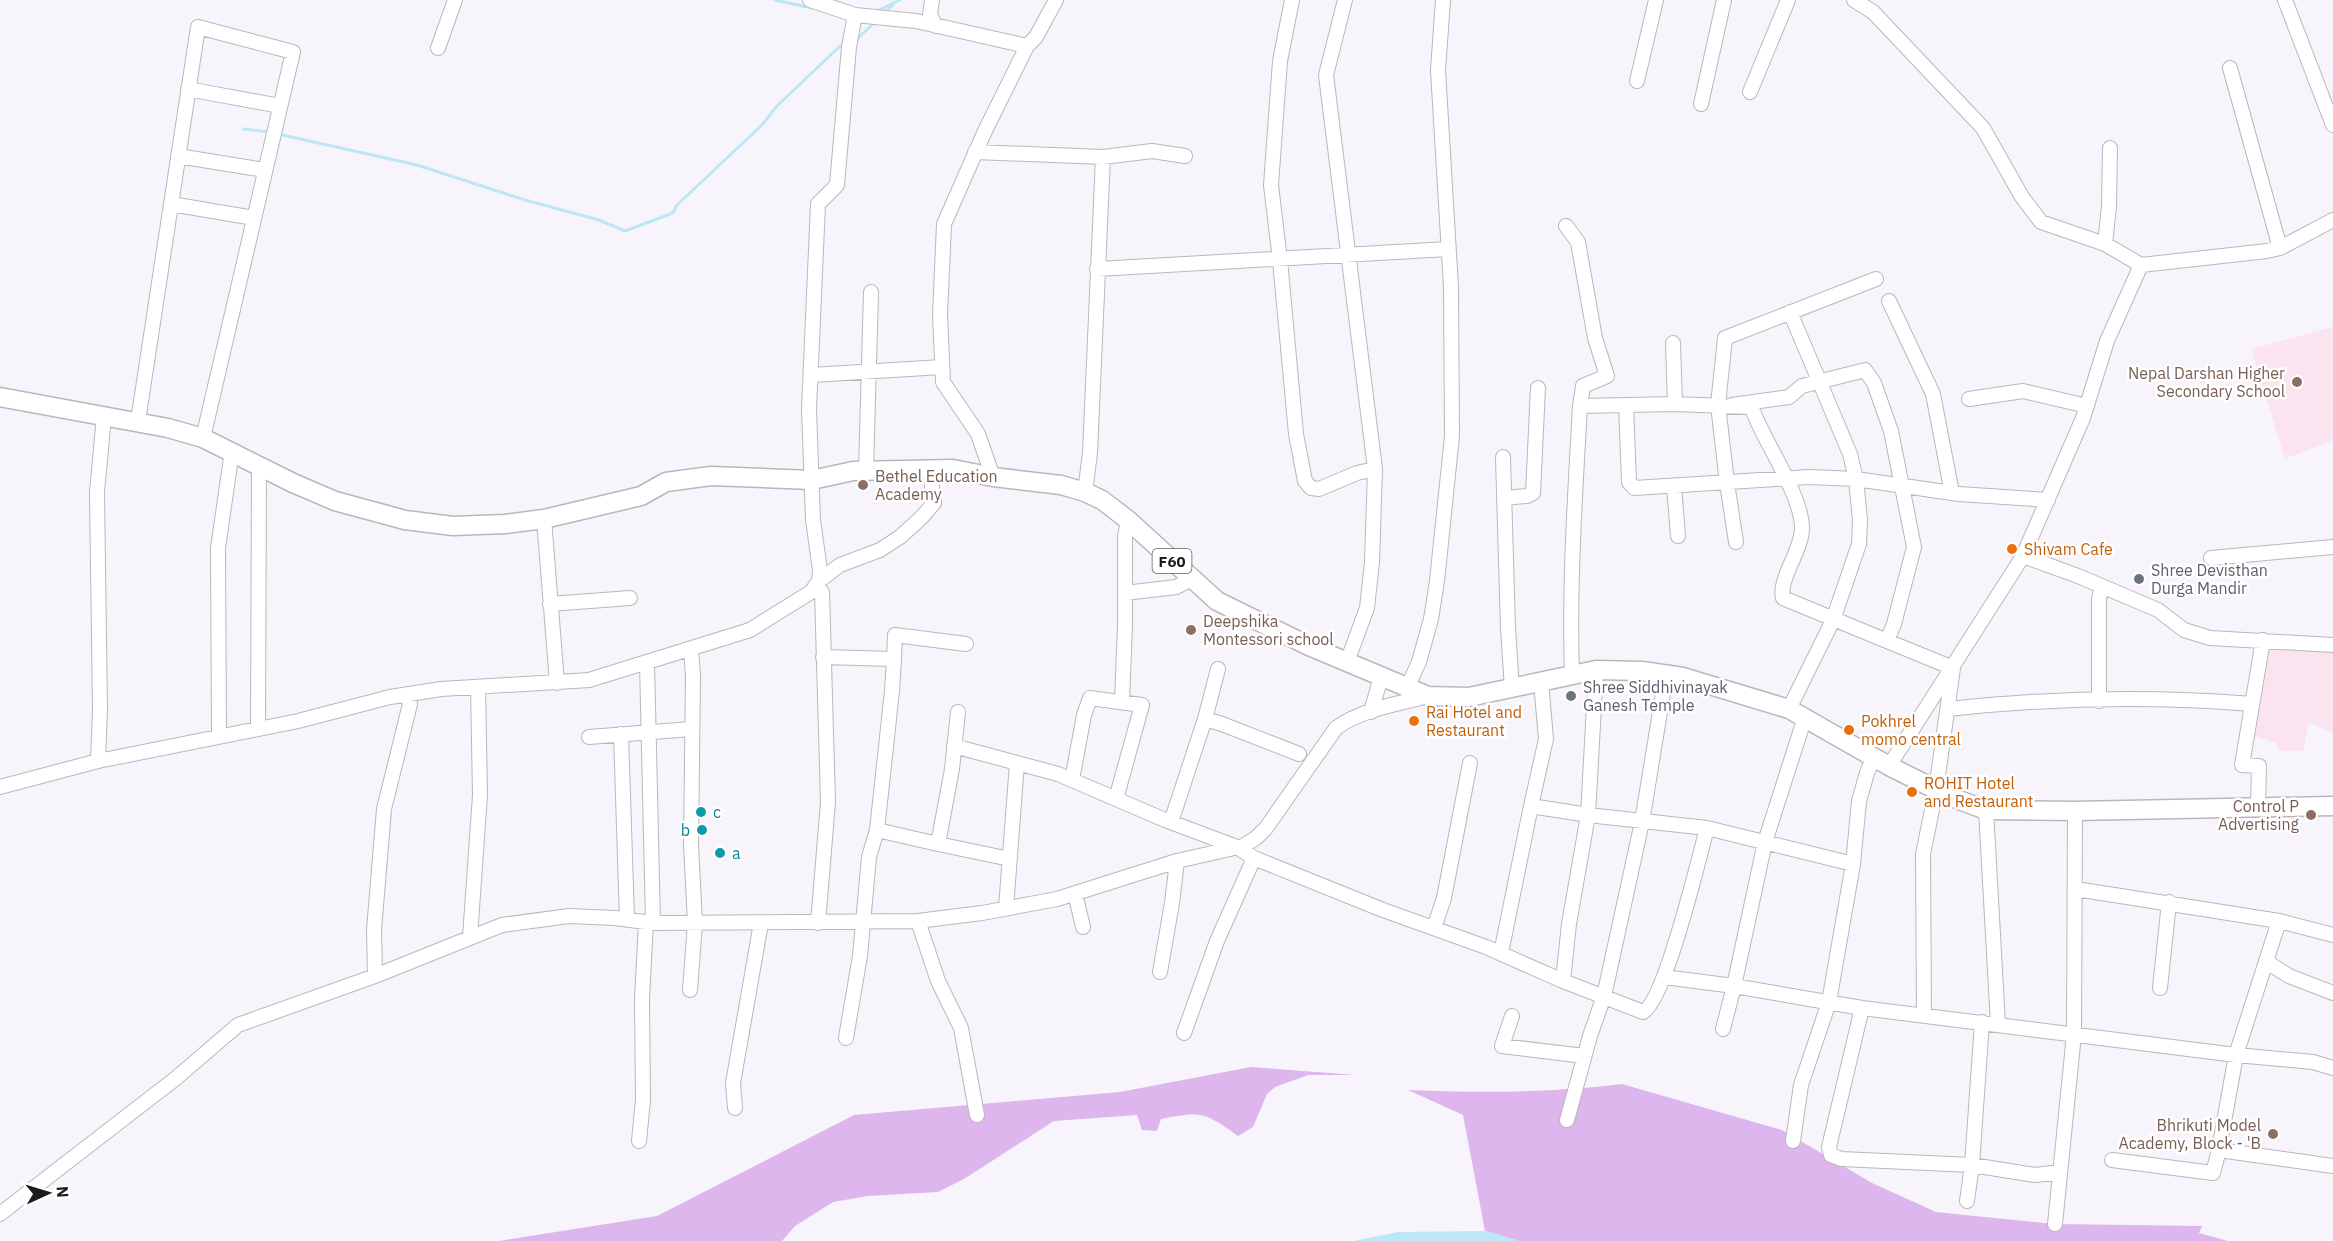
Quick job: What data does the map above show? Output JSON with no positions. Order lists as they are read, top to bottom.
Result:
{
  "streets": {
    "main road": ["F60"]
  },
  "places": [
    "Nepal Darshan Higher Secondary School",
    "Bethel Education Academy",
    "Shivam Cafe",
    "Shree Devisthan Durga Mandir",
    "Deepshika Montessori school",
    "Shree Siddhivinayak Ganesh Temple",
    "Rai Hotel and Restaurant",
    "Pokhrel momo central",
    "ROHIT Hotel and Restaurant",
    "c",
    "Control P Advertising",
    "b",
    "a",
    "Bhrikuti Model Academy, Block - 'B"
  ],
  "north": "right"
}
